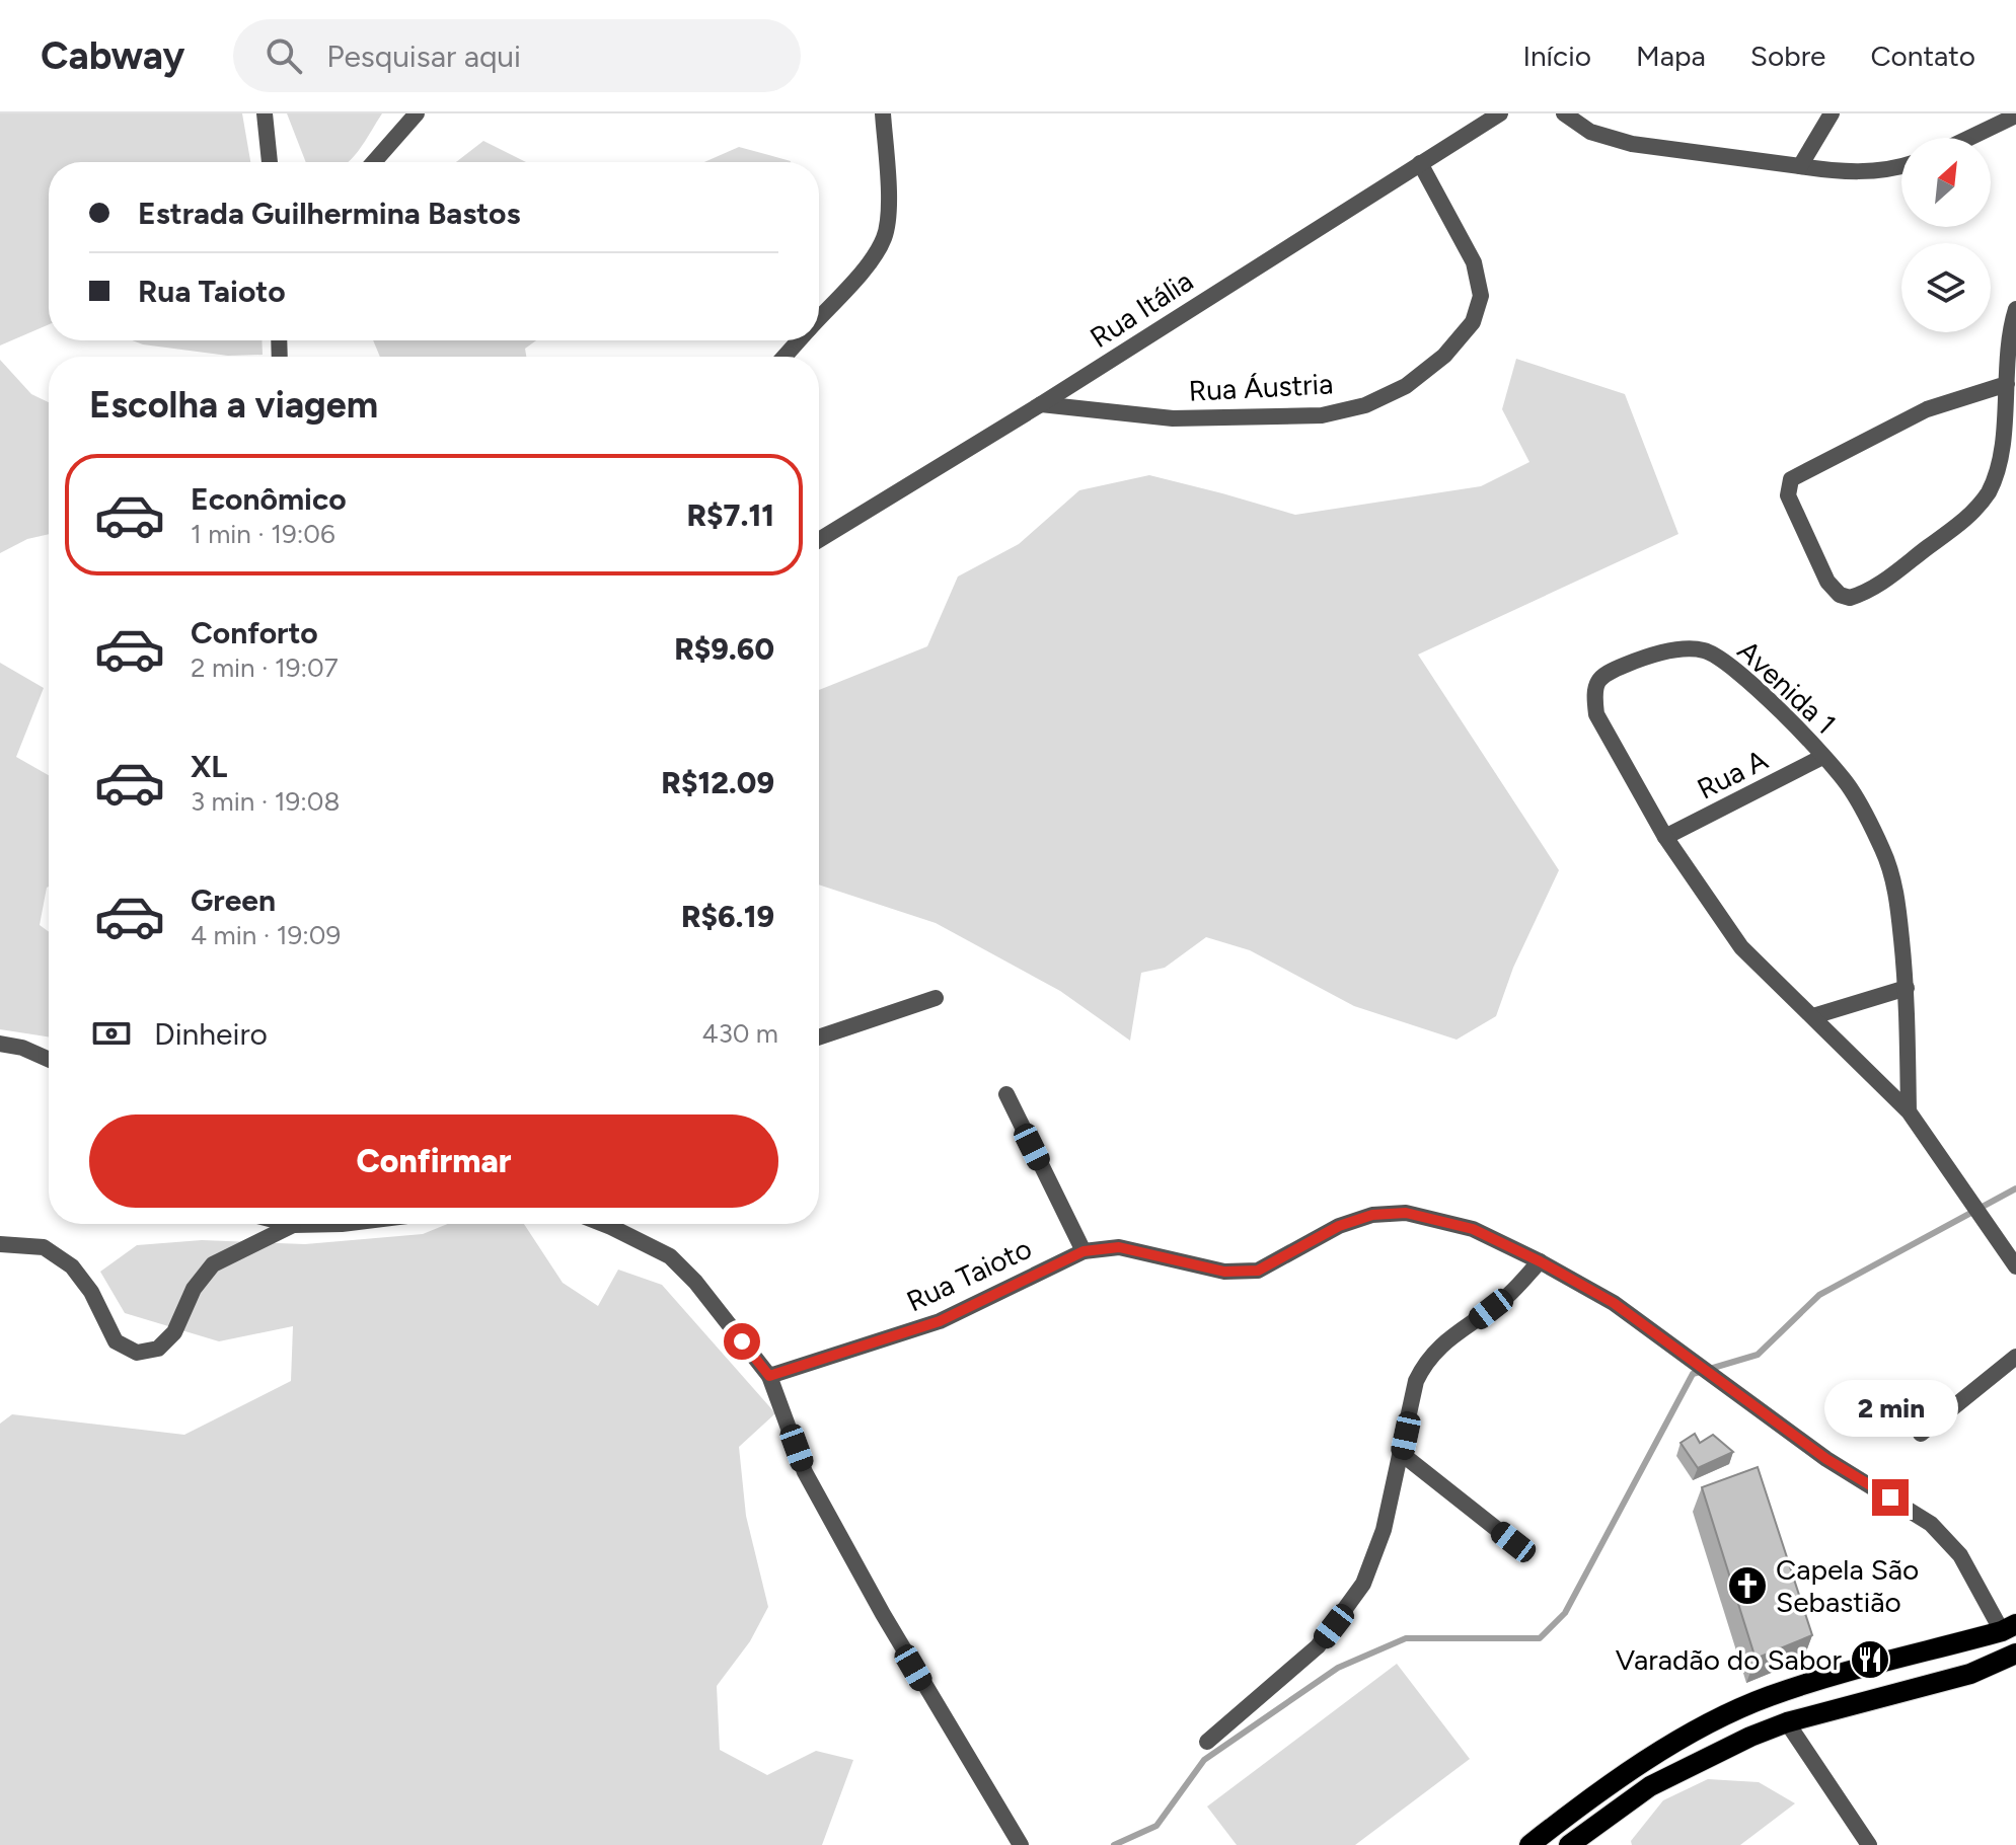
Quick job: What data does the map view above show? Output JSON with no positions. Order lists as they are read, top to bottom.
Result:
{
  "streets": {
    "street": [
      "Rua Itália",
      "Rua Áustria",
      "Avenida 1",
      "Rua A",
      "Rua Taioto"
    ]
  },
  "crossings": [
    ["Rua Itália", "Rua Áustria"],
    ["Avenida 1", "Rua A"]
  ],
  "places": {
    "church": ["Capela São Sebastião"],
    "restaurant": ["Varadão do Sabor"]
  },
  "north": "top right",
  "page": {
    "header": "Cabway",
    "search": "Pesquisar aqui",
    "nav": [
      "Início",
      "Mapa",
      "Sobre",
      "Contato"
    ],
    "banner": ["Estrada Guilhermina Bastos", "Rua Taioto"],
    "heading": "Escolha a viagem",
    "list": [
      {
        "name": "Econômico",
        "note": "1 min · 19:06",
        "value": "R$7.11"
      },
      {
        "name": "Conforto",
        "note": "2 min · 19:07",
        "value": "R$9.60"
      },
      {
        "name": "XL",
        "note": "3 min · 19:08",
        "value": "R$12.09"
      },
      {
        "name": "Green",
        "note": "4 min · 19:09",
        "value": "R$6.19"
      }
    ],
    "pay": ["Dinheiro", "430 m"],
    "buttons": "Confirmar",
    "bubble": "2 min"
  }
}
